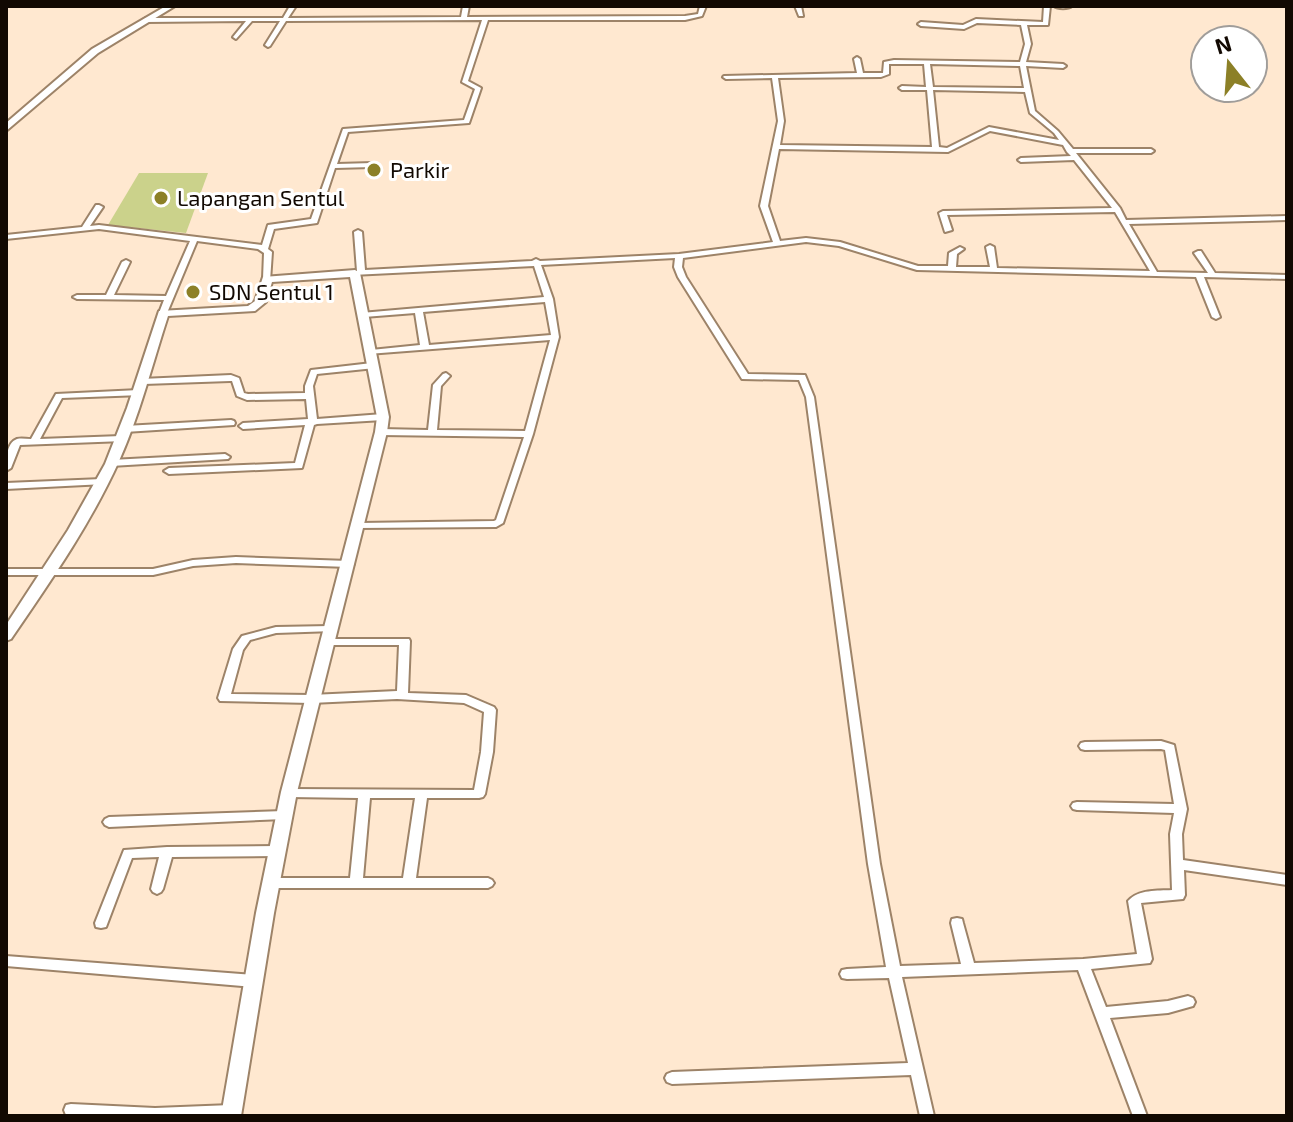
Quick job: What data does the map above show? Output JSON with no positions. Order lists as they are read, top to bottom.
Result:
{
  "places": ["Parkir", "Lapangan Sentul", "SDN Sentul 1"],
  "north": "top"
}
